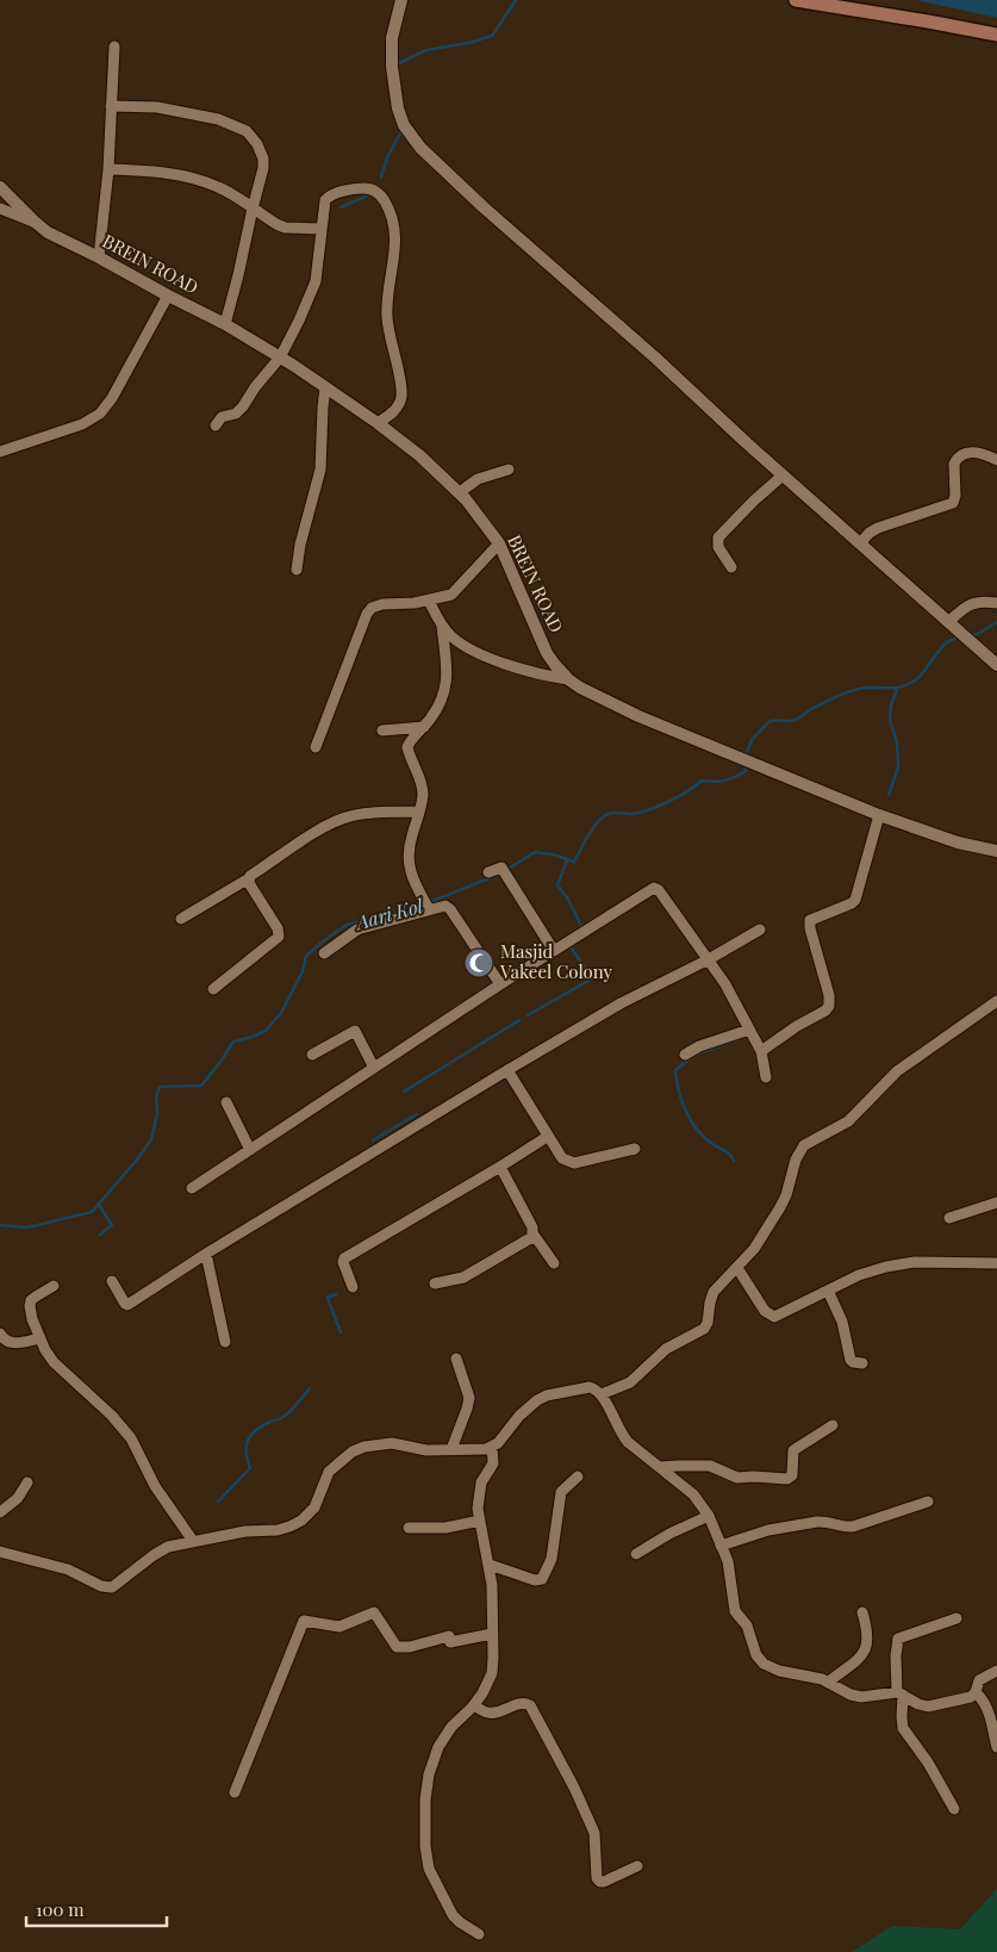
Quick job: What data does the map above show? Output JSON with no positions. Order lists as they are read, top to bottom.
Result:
{
  "streets": {
    "street": ["BREIN ROAD"]
  },
  "water": ["Aari Kol"],
  "places": {
    "mosque": ["Masjid Vakeel Colony"]
  },
  "scale_bar": "100 m"
}
